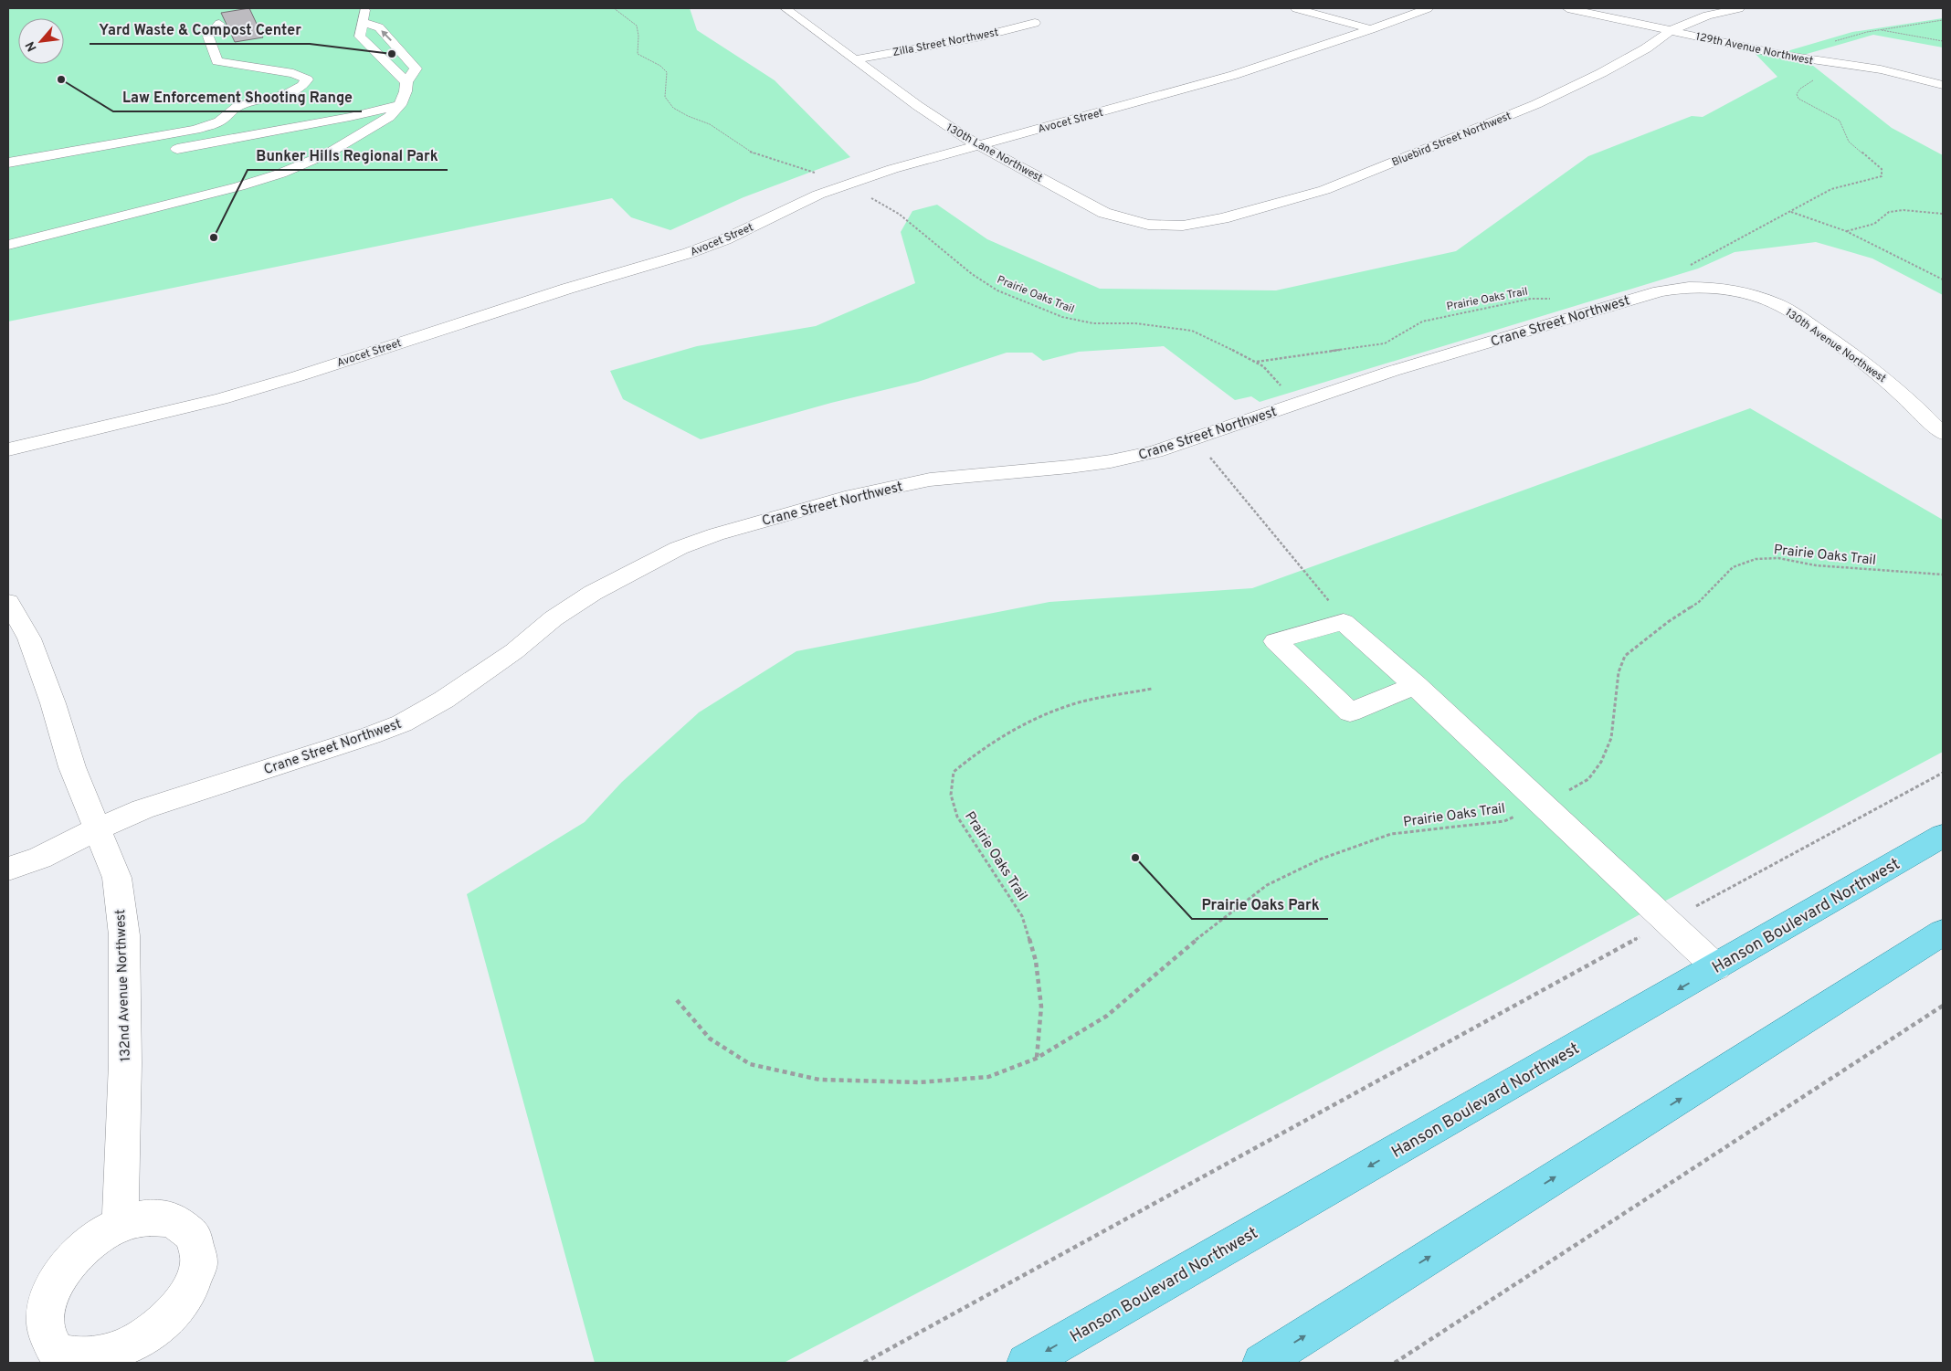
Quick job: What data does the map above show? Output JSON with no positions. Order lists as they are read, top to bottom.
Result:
{
  "streets": {
    "main road": ["Hanson Boulevard Northwest"],
    "street": [
      "Zilla Street Northwest",
      "129th Avenue Northwest",
      "Avocet Street",
      "Bluebird Street Northwest",
      "130th Lane Northwest",
      "Crane Street Northwest",
      "130th Avenue Northwest",
      "132nd Avenue Northwest"
    ],
    "path": ["Prairie Oaks Trail"]
  },
  "crossings": [
    ["Zilla Street Northwest", "130th Lane Northwest"],
    ["129th Avenue Northwest", "Bluebird Street Northwest"],
    ["Avocet Street", "130th Lane Northwest"],
    ["Bluebird Street Northwest", "130th Lane Northwest"],
    ["Prairie Oaks Trail", "Crane Street Northwest"],
    ["Crane Street Northwest", "130th Avenue Northwest"],
    ["Crane Street Northwest", "132nd Avenue Northwest"]
  ],
  "places": [
    "Yard Waste & Compost Center",
    "Law Enforcement Shooting Range",
    "Bunker Hills Regional Park",
    "Prairie Oaks Park"
  ],
  "north": "bottom left"
}
